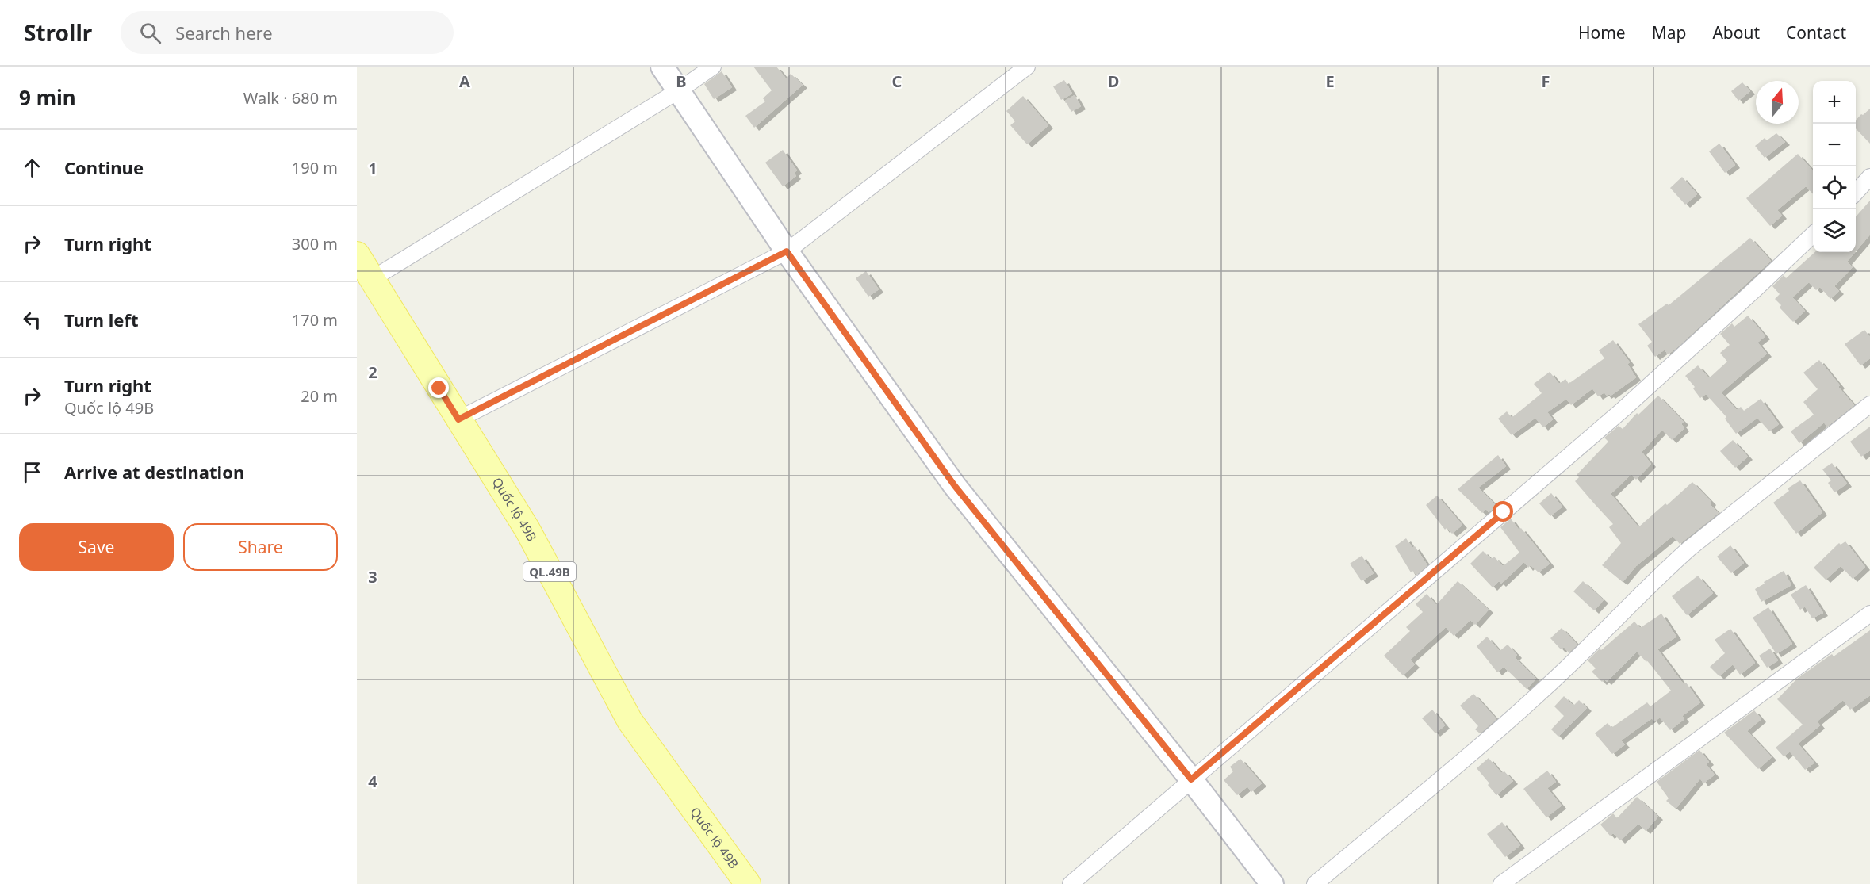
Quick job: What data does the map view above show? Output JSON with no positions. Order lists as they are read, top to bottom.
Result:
{
  "streets": {
    "main road": ["Quốc lộ 49B", "QL.49B"]
  },
  "north": "top",
  "page": {
    "header": "Strollr",
    "search": "Search here",
    "nav": [
      "Home",
      "Map",
      "About",
      "Contact"
    ],
    "heading": ["9 min", "Walk · 680 m"],
    "map_buttons": ["+", "−"],
    "list": [
      ["Continue", "190 m"],
      ["Turn right", "300 m"],
      ["Turn left", "170 m"],
      ["Turn right", "Quốc lộ 49B", "20 m"],
      "Arrive at destination"
    ],
    "buttons": ["Save", "Share"]
  },
  "grid": {
    "columns": [
      "A",
      "B",
      "C",
      "D",
      "E",
      "F"
    ],
    "rows": [
      "1",
      "2",
      "3",
      "4"
    ]
  }
}
